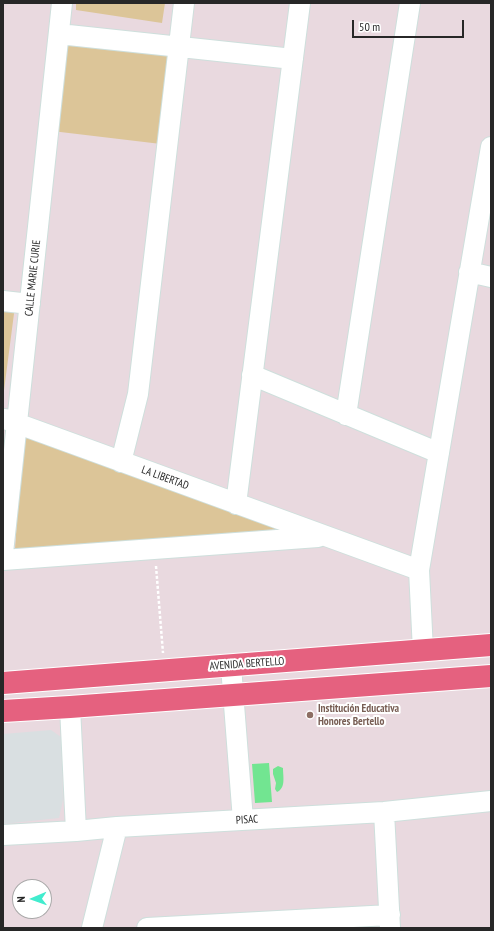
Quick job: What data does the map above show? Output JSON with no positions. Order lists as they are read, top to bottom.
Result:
{
  "streets": {
    "main road": ["AVENIDA BERTELLO"],
    "street": ["CALLE MARIE CURIE", "LA LIBERTAD", "PISAC"]
  },
  "crossings": [
    ["CALLE MARIE CURIE", "LA LIBERTAD"]
  ],
  "places": ["Institución Educativa Honores Bertello"],
  "scale_bar": "50 m",
  "north": "left"
}
